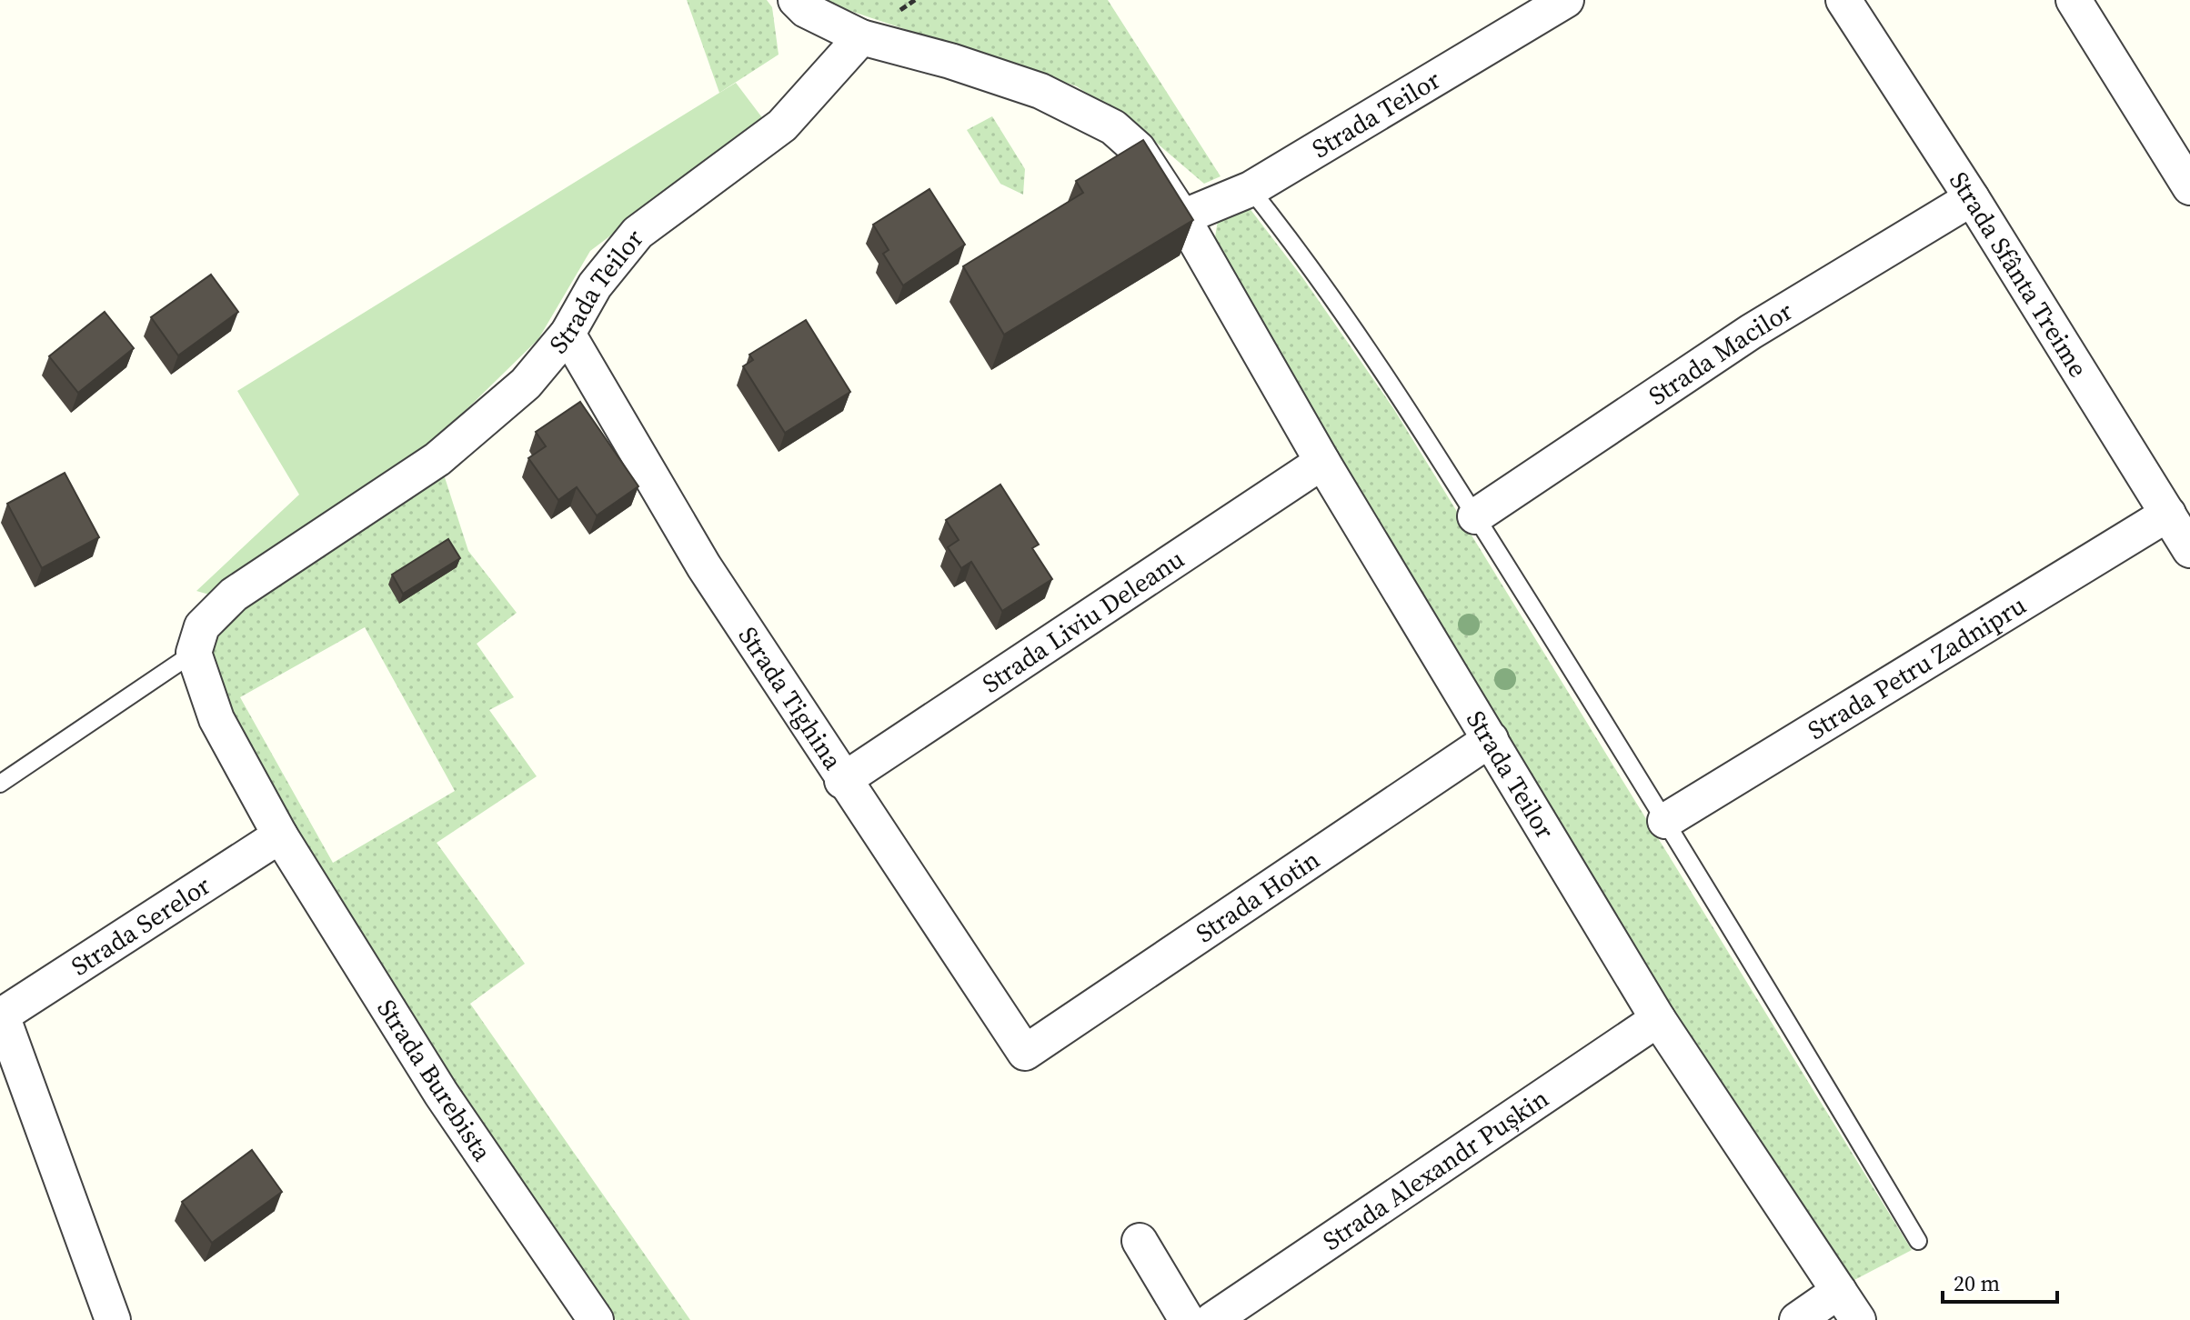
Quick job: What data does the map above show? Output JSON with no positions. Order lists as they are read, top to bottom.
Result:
{
  "streets": {
    "street": [
      "Strada Teilor",
      "Strada Sfânta Treime",
      "Strada Macilor",
      "Strada Liviu Deleanu",
      "Strada Petru Zadnipru",
      "Strada Tighina",
      "Strada Hotin",
      "Strada Serelor",
      "Strada Burebista",
      "Strada Alexandr Pușkin"
    ]
  },
  "crossings": [
    ["Strada Teilor", "Strada Liviu Deleanu"],
    ["Strada Teilor", "Strada Tighina"],
    ["Strada Teilor", "Strada Hotin"],
    ["Strada Teilor", "Strada Alexandr Pușkin"],
    ["Strada Sfânta Treime", "Strada Macilor"],
    ["Strada Sfânta Treime", "Strada Petru Zadnipru"],
    ["Strada Liviu Deleanu", "Strada Tighina"],
    ["Strada Tighina", "Strada Hotin"],
    ["Strada Serelor", "Strada Burebista"]
  ],
  "scale_bar": "20 m"
}
